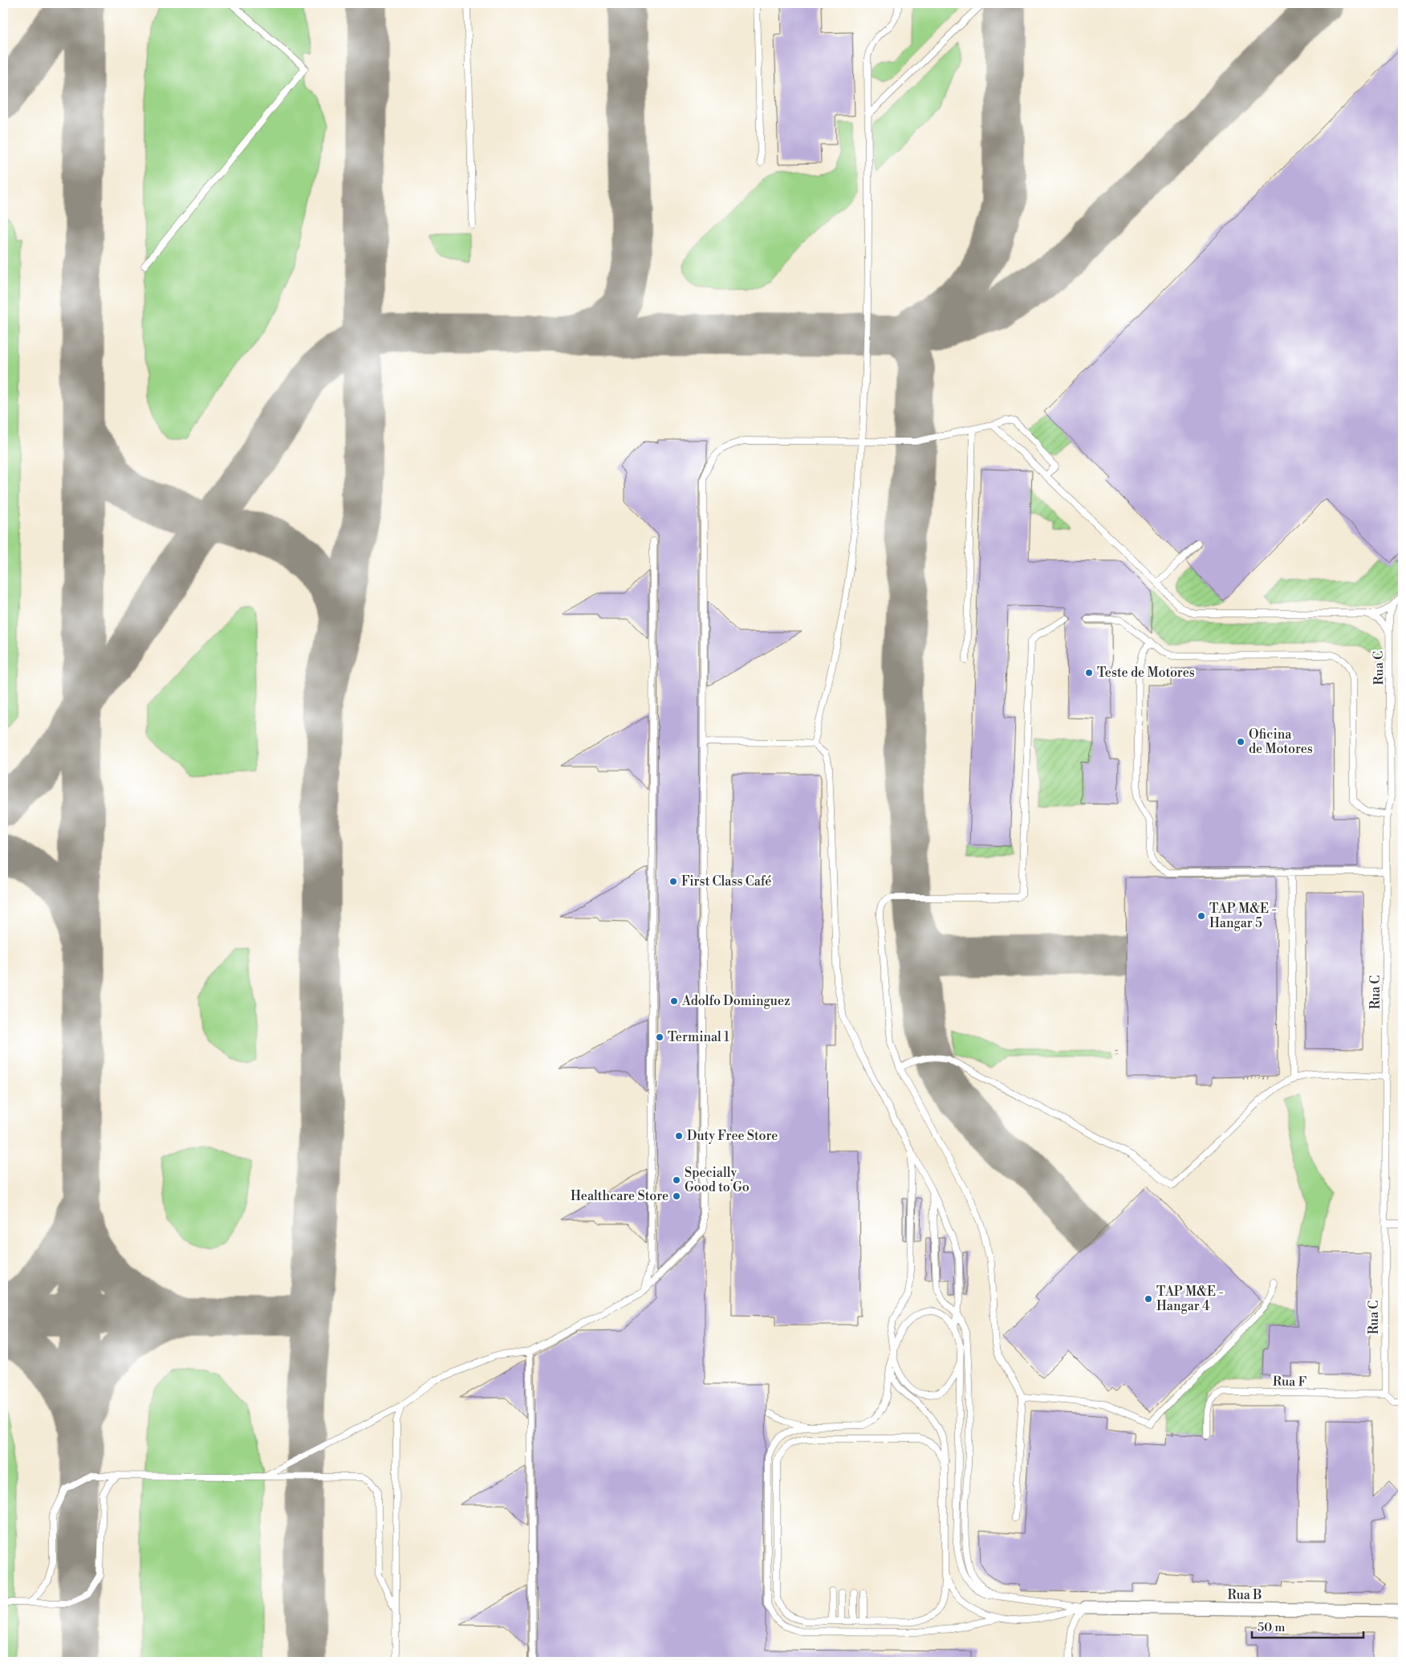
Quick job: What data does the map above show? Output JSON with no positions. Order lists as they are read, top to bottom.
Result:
{
  "streets": {
    "street": ["Rua B"],
    "lane": ["Rua C", "Rua F"]
  },
  "crossings": [
    ["Rua C", "Rua F"]
  ],
  "places": [
    "Teste de Motores",
    "Oficina de Motores",
    "First Class Café",
    "TAP M&E - Hangar 5",
    "Adolfo Dominguez",
    "Terminal 1",
    "Duty Free Store",
    "Specially Good to Go",
    "Healthcare Store",
    "TAP M&E - Hangar 4"
  ],
  "scale_bar": "50 m"
}
